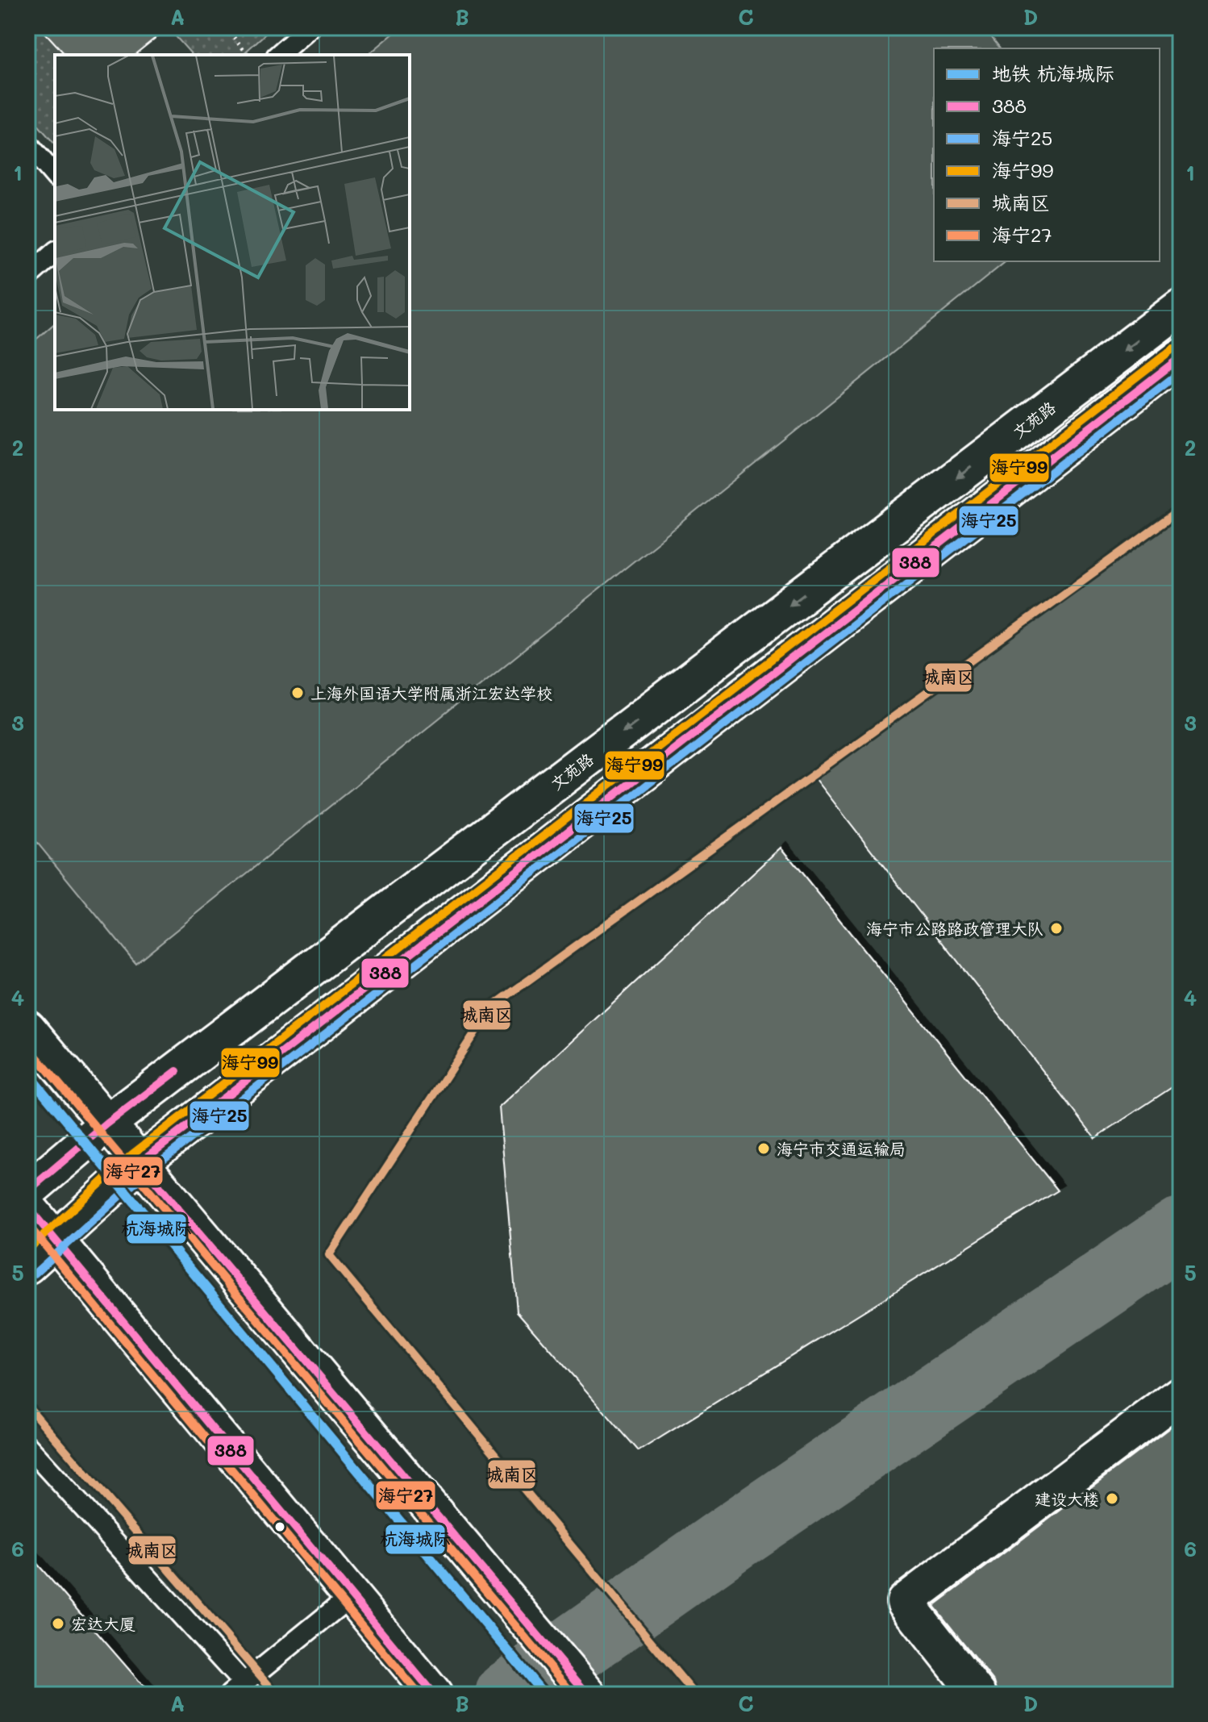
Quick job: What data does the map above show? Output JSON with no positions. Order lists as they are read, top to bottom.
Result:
{
  "streets": {
    "main road": ["文苑路"]
  },
  "places": [
    "上海外国语大学附属浙江宏达学校",
    "海宁市公路路政管理大队",
    "海宁市交通运输局",
    "建设大楼",
    "宏达大厦"
  ],
  "lines": [
    "transit line 海宁99",
    "transit line 388",
    "transit line 海宁25",
    "transit line 城南区",
    "transit line 海宁27",
    "metro line 杭海城际"
  ],
  "legend": [
    "地铁 杭海城际",
    "388",
    "海宁25",
    "海宁99",
    "城南区",
    "海宁27"
  ],
  "grid": {
    "columns": [
      "A",
      "B",
      "C",
      "D"
    ],
    "rows": [
      "1",
      "2",
      "3",
      "4",
      "5",
      "6"
    ]
  }
}
